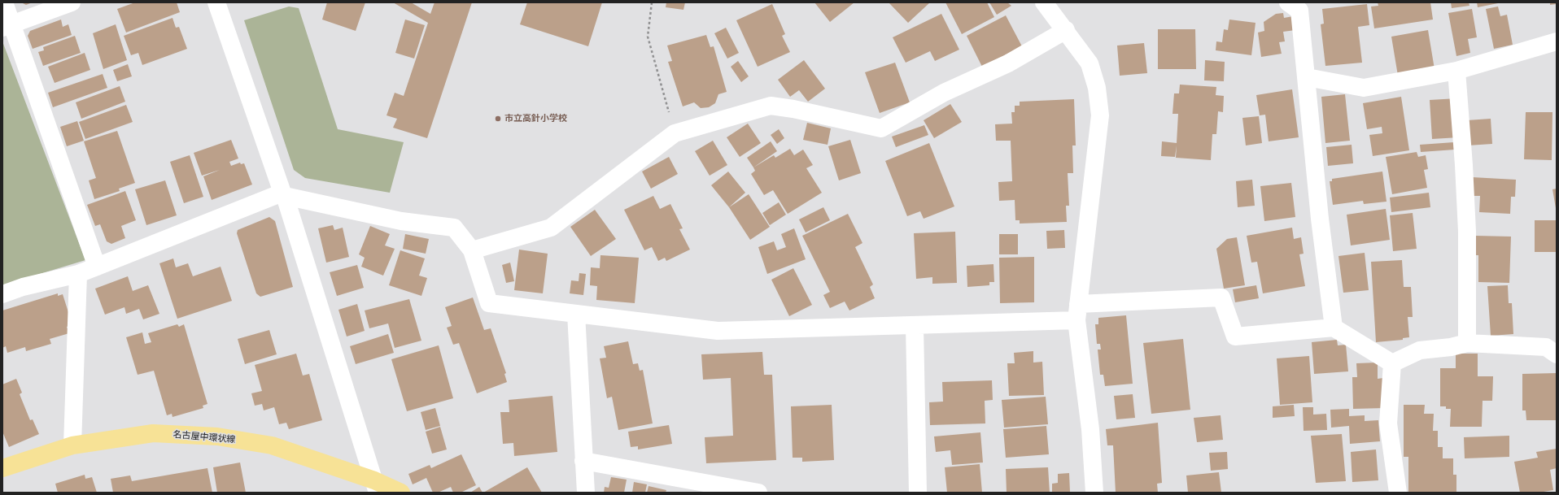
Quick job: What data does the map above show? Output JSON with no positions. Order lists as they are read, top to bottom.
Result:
{
  "streets": {
    "main road": ["名古屋中環状線"]
  },
  "places": ["市立高針小学校"]
}
